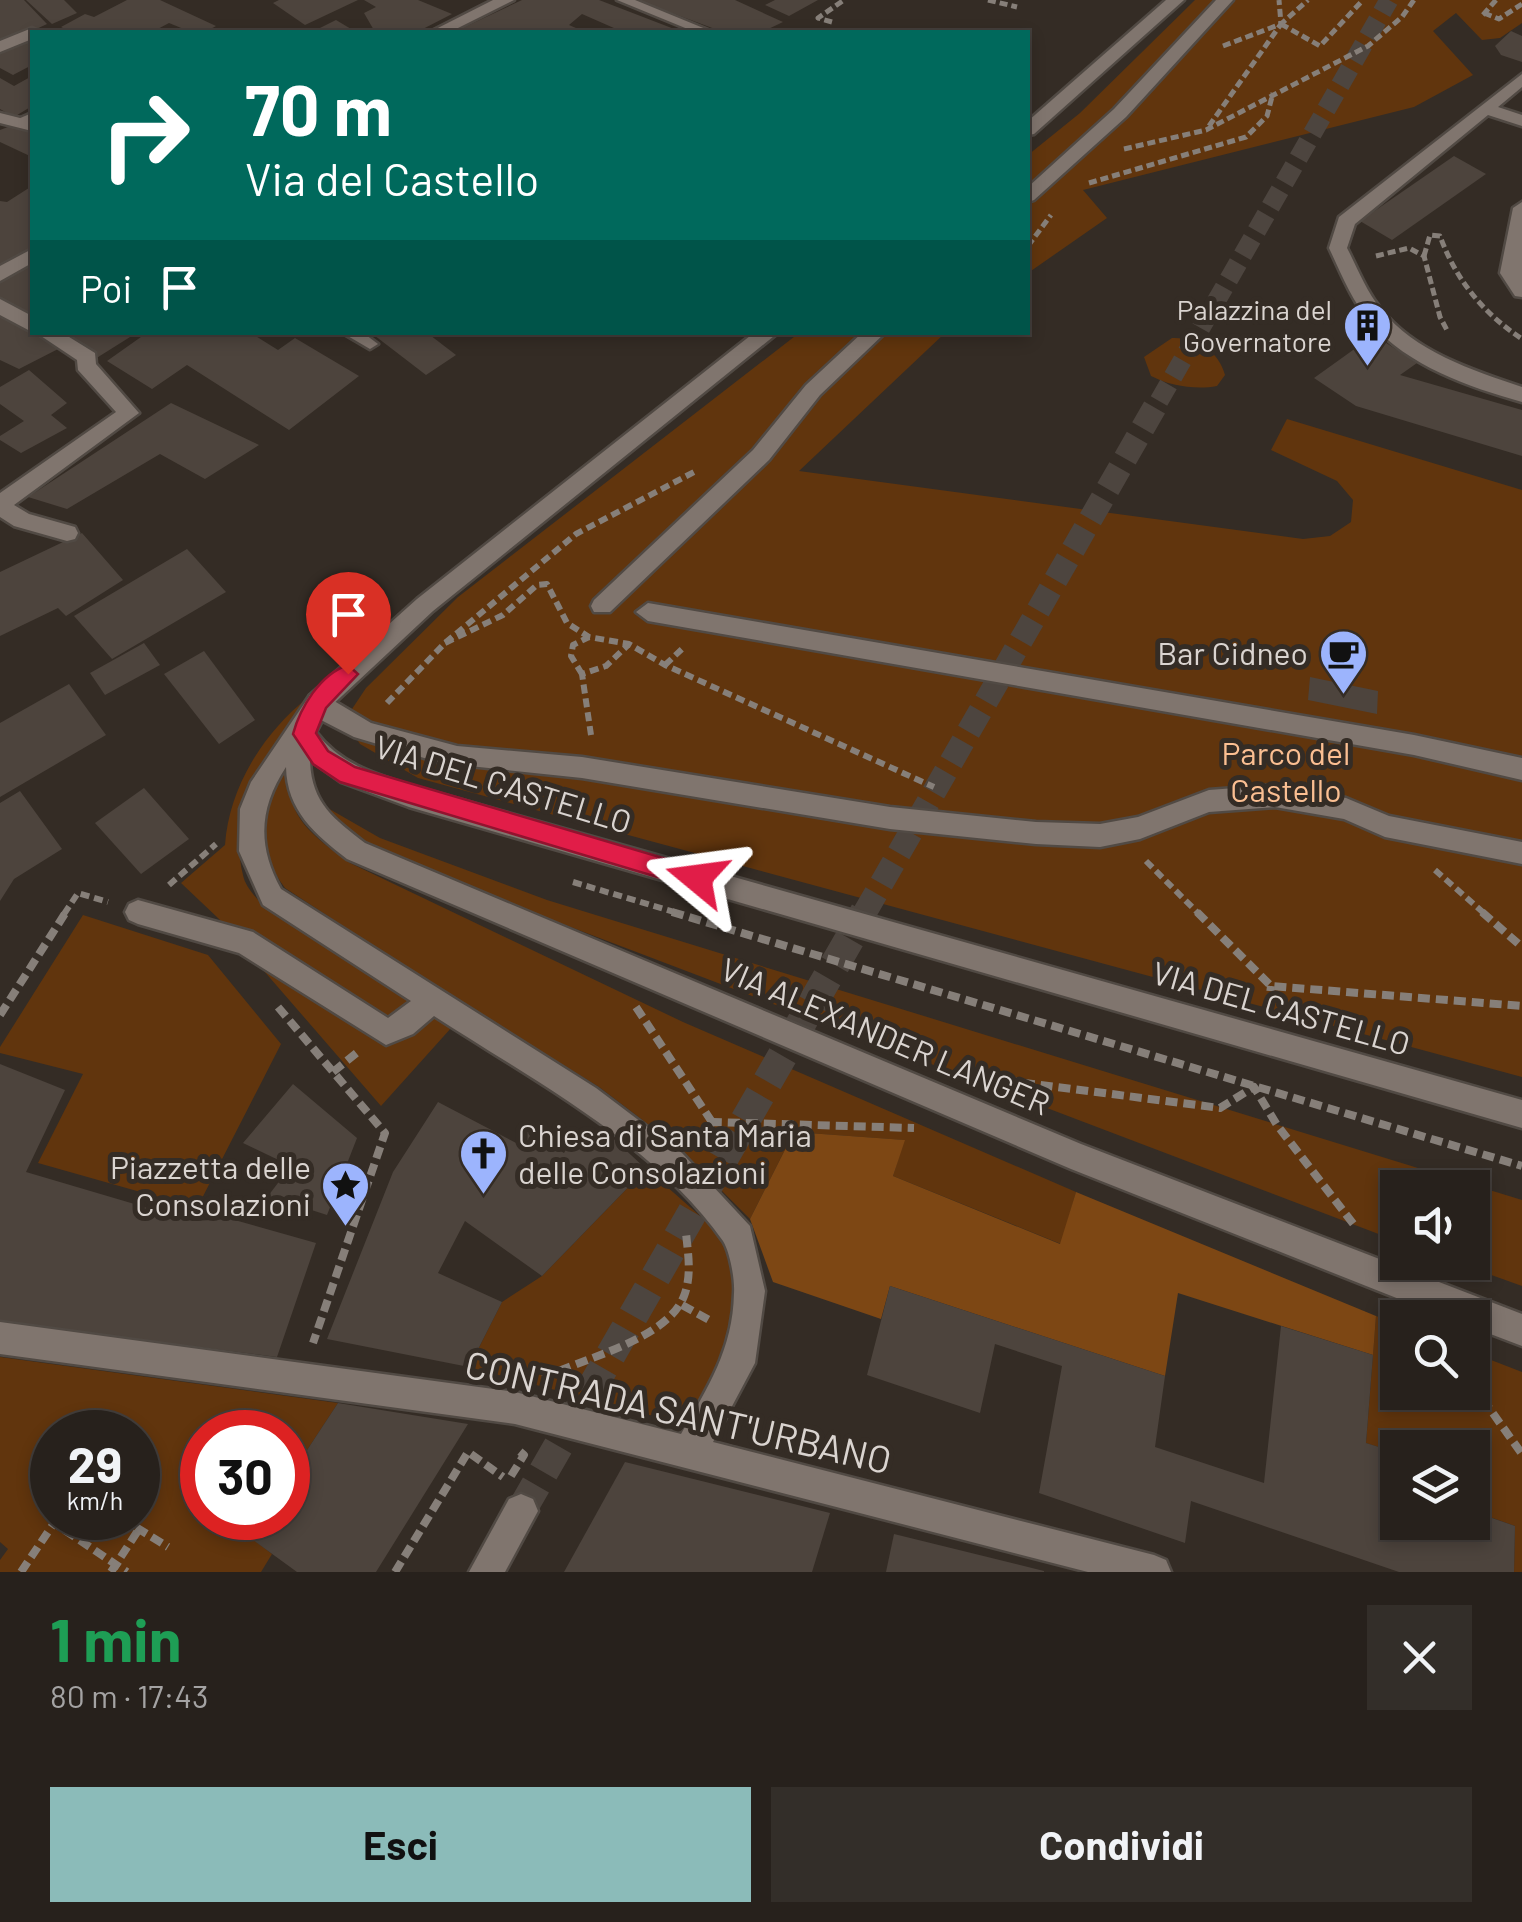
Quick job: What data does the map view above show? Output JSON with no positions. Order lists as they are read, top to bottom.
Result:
{
  "streets": {
    "street": ["VIA DEL CASTELLO", "VIA ALEXANDER LANGER", "CONTRADA SANT'URBANO"]
  },
  "crossings": [
    ["VIA DEL CASTELLO", "VIA ALEXANDER LANGER"]
  ],
  "parks": ["Parco del Castello"],
  "places": {
    "building": ["Palazzina del Governatore"],
    "cafe": ["Bar Cidneo"],
    "church": ["Chiesa di Santa Maria delle Consolazioni"],
    "place": ["Piazzetta delle Consolazioni"]
  },
  "page": {
    "turn": ["70 m", "Via del Castello"],
    "then": "Poi",
    "speed": "29 km/h",
    "limit": "30",
    "heading": ["1 min", "80 m · 17:43"],
    "buttons": ["Esci", "Condividi"]
  }
}
